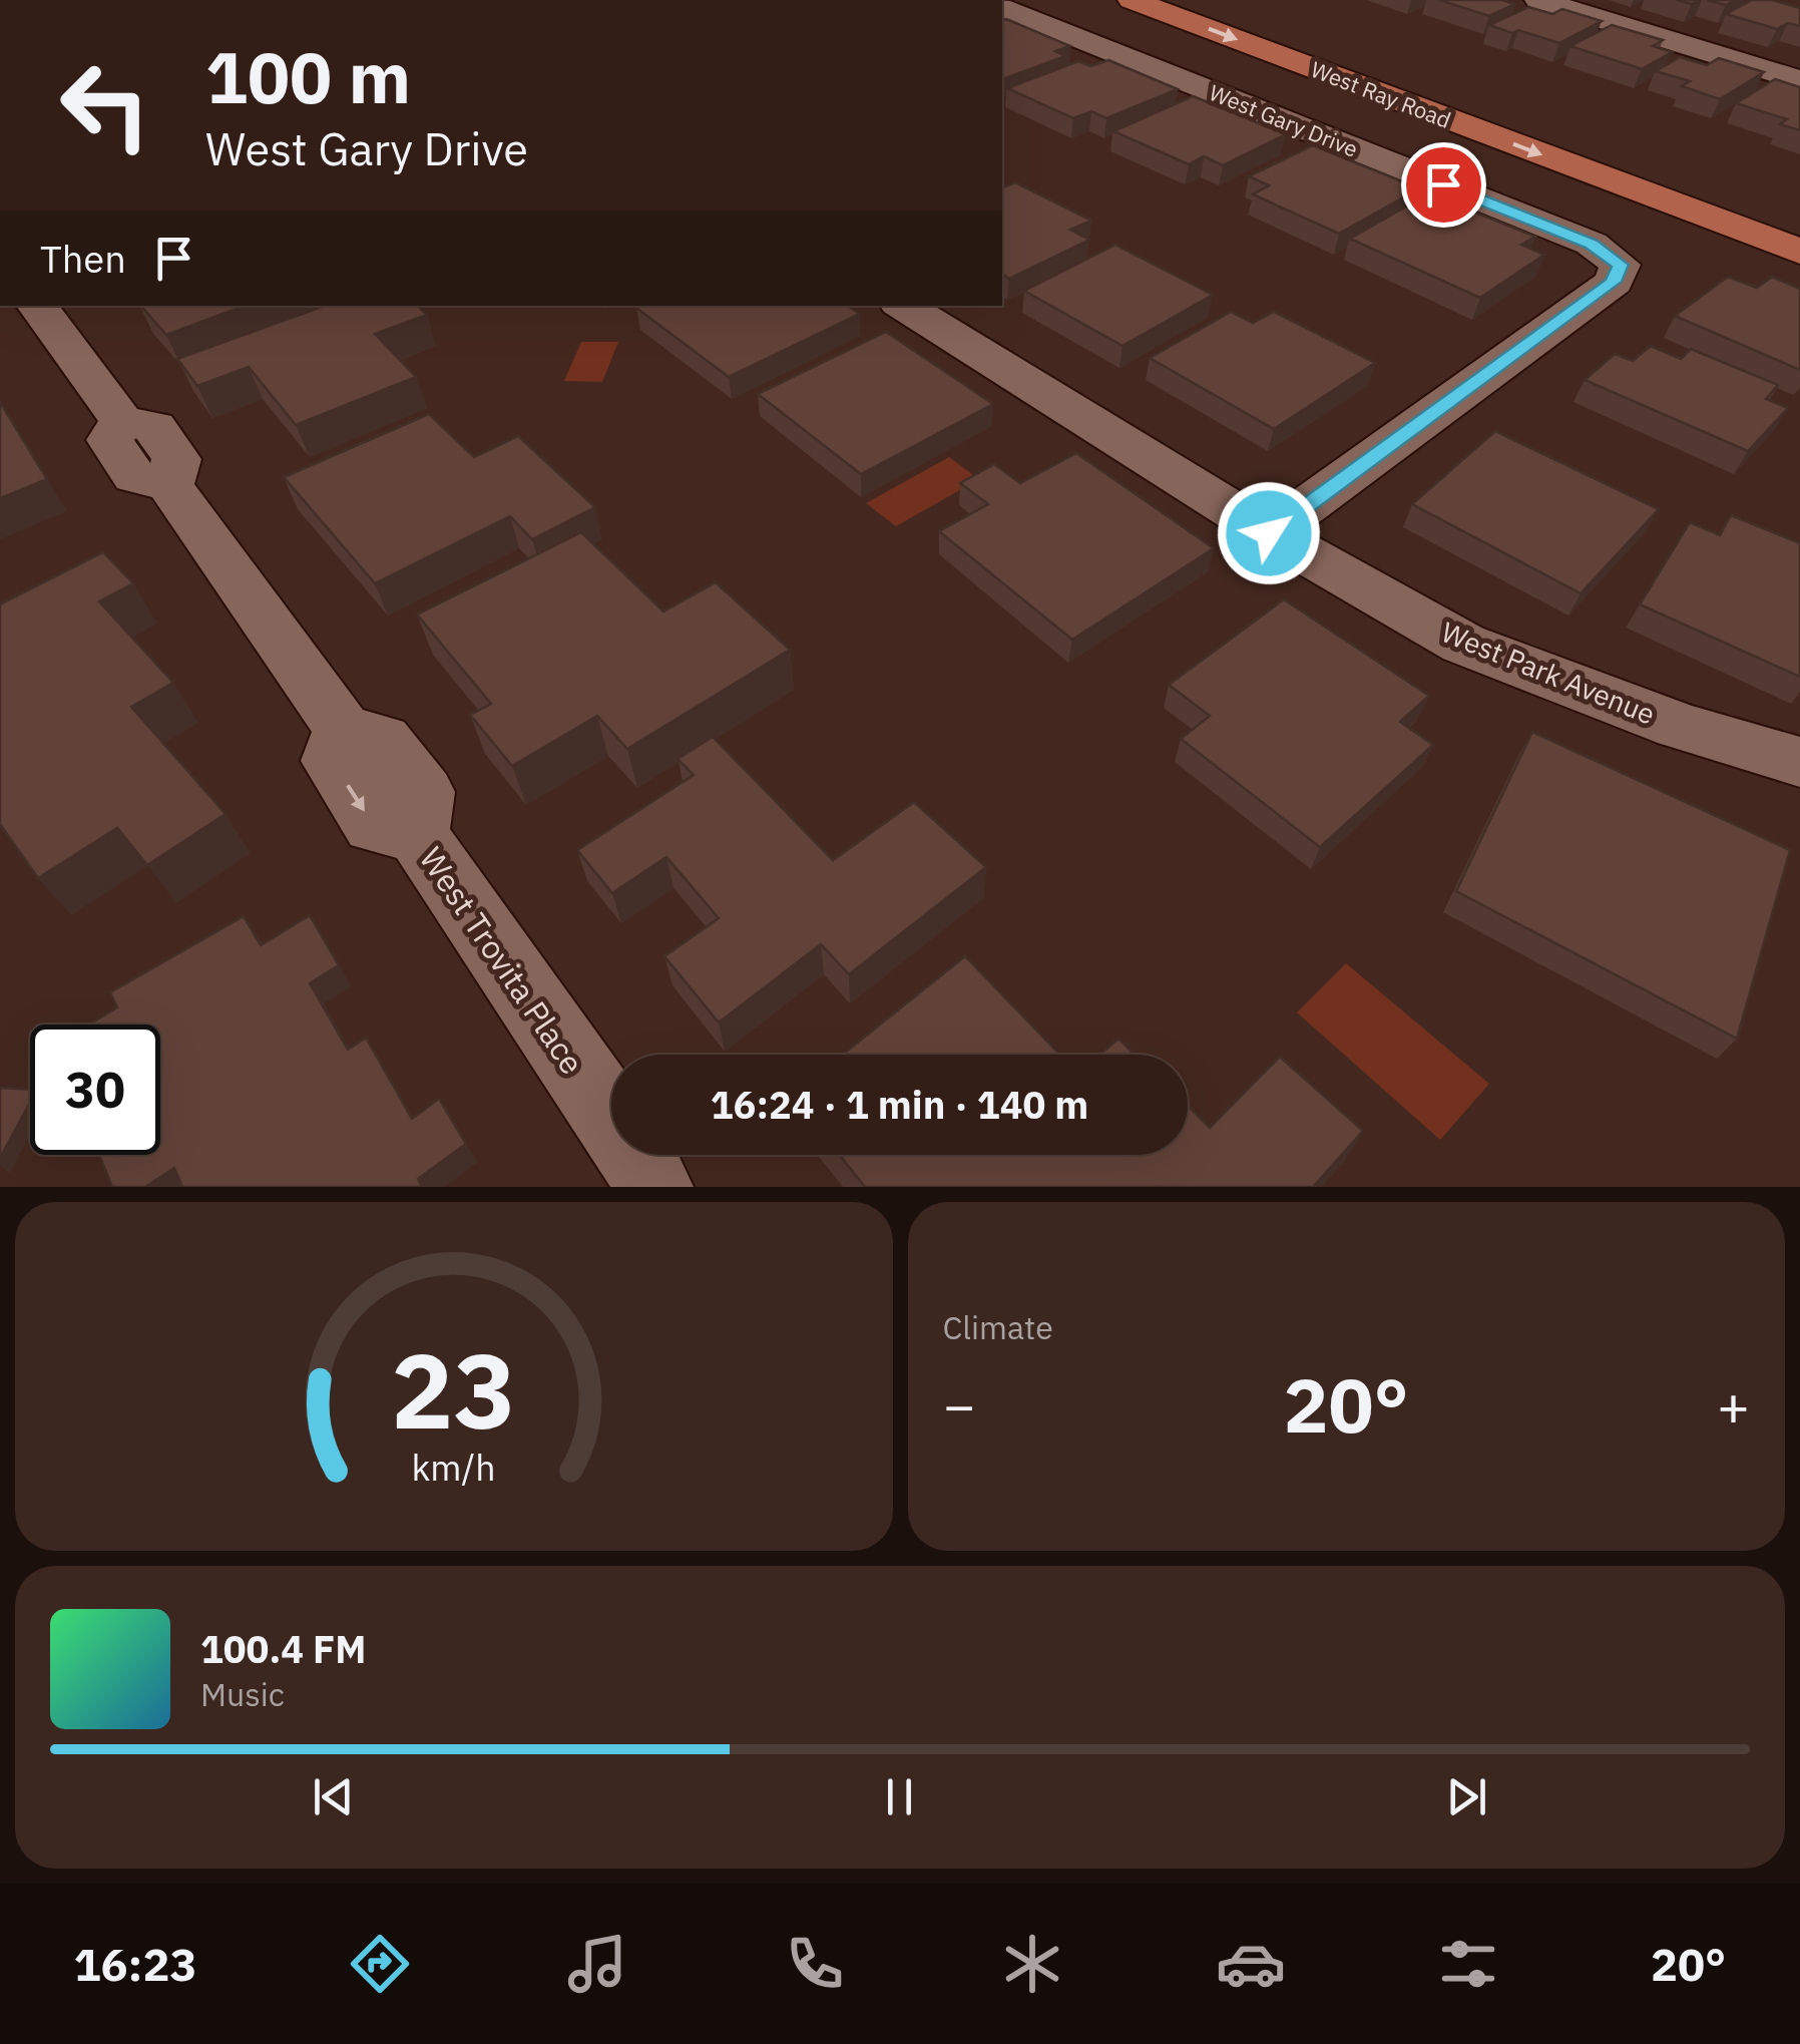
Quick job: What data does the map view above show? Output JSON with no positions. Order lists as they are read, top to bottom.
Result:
{
  "streets": {
    "main road": ["West Ray Road"],
    "street": ["West Gary Drive", "West Park Avenue", "West Trovita Place"]
  },
  "crossings": [
    ["West Gary Drive", "West Park Avenue"]
  ],
  "page": {
    "turn": ["100 m", "West Gary Drive"],
    "then": "Then",
    "limit": "30",
    "trip": "16:24 · 1 min · 140 m",
    "tile": "Climate",
    "heat": ["−", "20°", "+"],
    "song": ["100.4 FM", "Music"],
    "tabs": ["16:23", "20°"],
    "gauge": ["23", "km/h"]
  }
}
